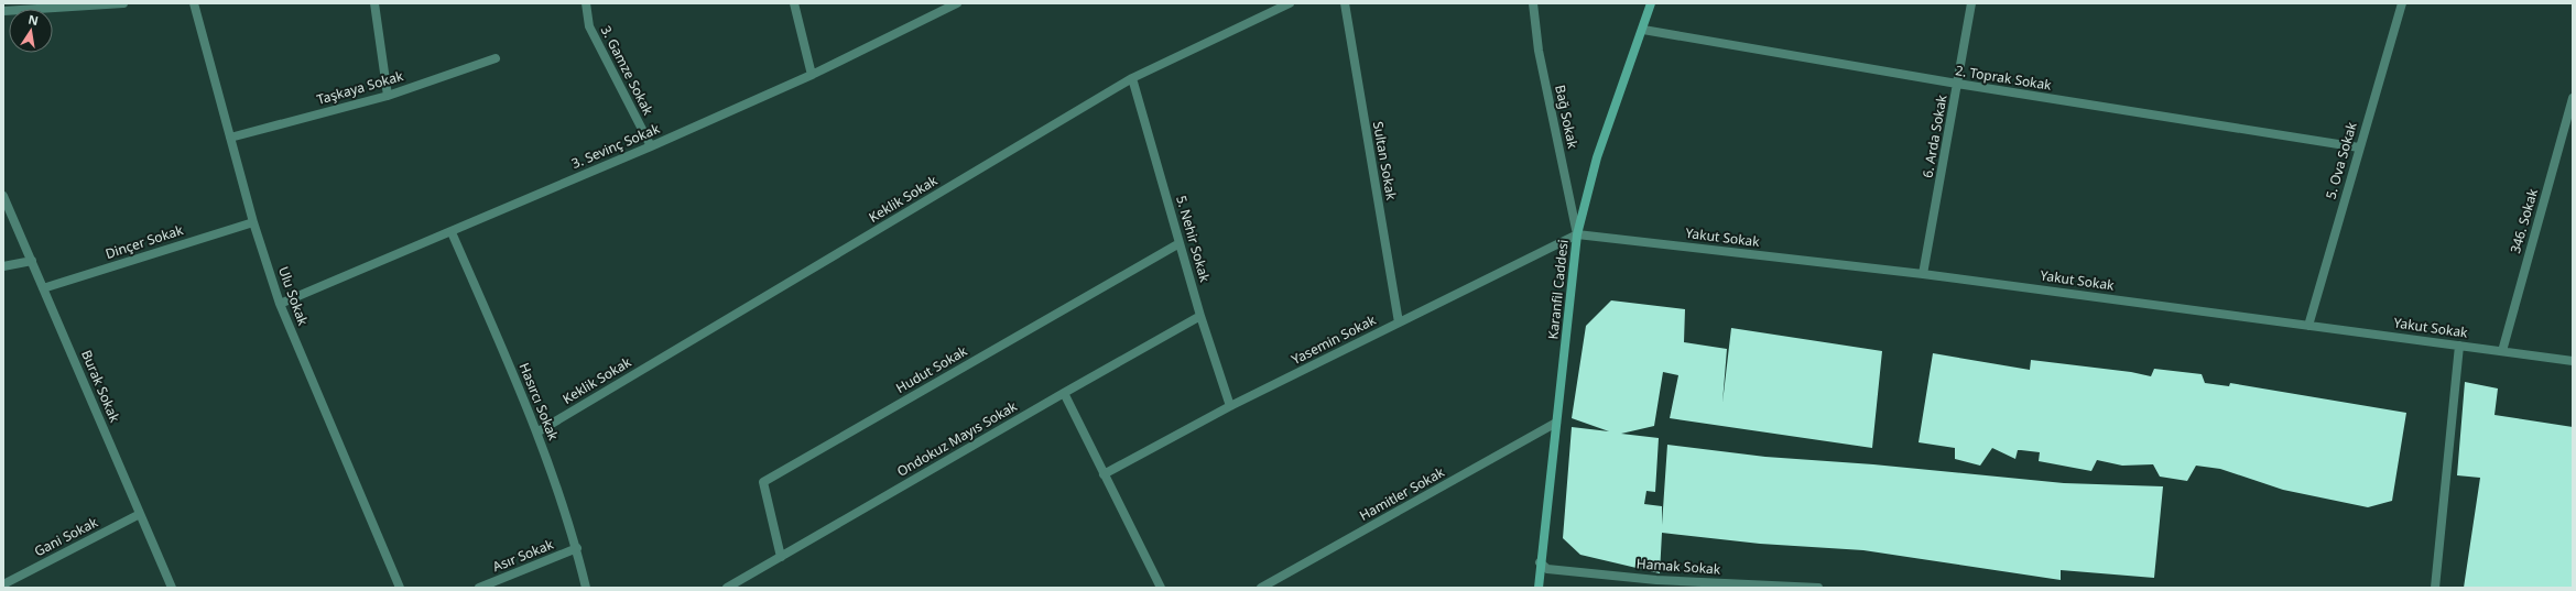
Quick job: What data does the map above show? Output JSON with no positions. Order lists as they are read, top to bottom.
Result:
{
  "streets": {
    "street": [
      "3. Gamze Sokak",
      "2. Toprak Sokak",
      "Taşkaya Sokak",
      "Bağ Sokak",
      "6. Arda Sokak",
      "3. Sevinç Sokak",
      "Sultan Sokak",
      "5. Ova Sokak",
      "Keklik Sokak",
      "346. Sokak",
      "Yakut Sokak",
      "5. Nehir Sokak",
      "Dinçer Sokak",
      "Karanfil Caddesi",
      "Ulu Sokak",
      "Yasemin Sokak",
      "Hudut Sokak",
      "Burak Sokak",
      "Hasırcı Sokak",
      "Ondokuz Mayıs Sokak",
      "Hamitler Sokak",
      "Gani Sokak",
      "Asır Sokak",
      "Hamak Sokak"
    ]
  },
  "crossings": [
    ["3. Gamze Sokak", "3. Sevinç Sokak"],
    ["2. Toprak Sokak", "6. Arda Sokak"],
    ["2. Toprak Sokak", "5. Ova Sokak"],
    ["2. Toprak Sokak", "Karanfil Caddesi"],
    ["Taşkaya Sokak", "Ulu Sokak"],
    ["Bağ Sokak", "Yakut Sokak"],
    ["Bağ Sokak", "Karanfil Caddesi"],
    ["Bağ Sokak", "Yasemin Sokak"],
    ["6. Arda Sokak", "Yakut Sokak"],
    ["3. Sevinç Sokak", "Ulu Sokak"],
    ["3. Sevinç Sokak", "Hasırcı Sokak"],
    ["Sultan Sokak", "Yasemin Sokak"],
    ["5. Ova Sokak", "Yakut Sokak"],
    ["Keklik Sokak", "5. Nehir Sokak"],
    ["Keklik Sokak", "Hasırcı Sokak"],
    ["346. Sokak", "Yakut Sokak"],
    ["Yakut Sokak", "Karanfil Caddesi"],
    ["Yakut Sokak", "Yasemin Sokak"],
    ["5. Nehir Sokak", "Yasemin Sokak"],
    ["5. Nehir Sokak", "Hudut Sokak"],
    ["5. Nehir Sokak", "Ondokuz Mayıs Sokak"],
    ["Dinçer Sokak", "Ulu Sokak"],
    ["Dinçer Sokak", "Burak Sokak"],
    ["Karanfil Caddesi", "Yasemin Sokak"],
    ["Karanfil Caddesi", "Hamitler Sokak"],
    ["Karanfil Caddesi", "Hamak Sokak"],
    ["Hudut Sokak", "Ondokuz Mayıs Sokak"],
    ["Burak Sokak", "Gani Sokak"],
    ["Hasırcı Sokak", "Asır Sokak"]
  ],
  "north": "top"
}
